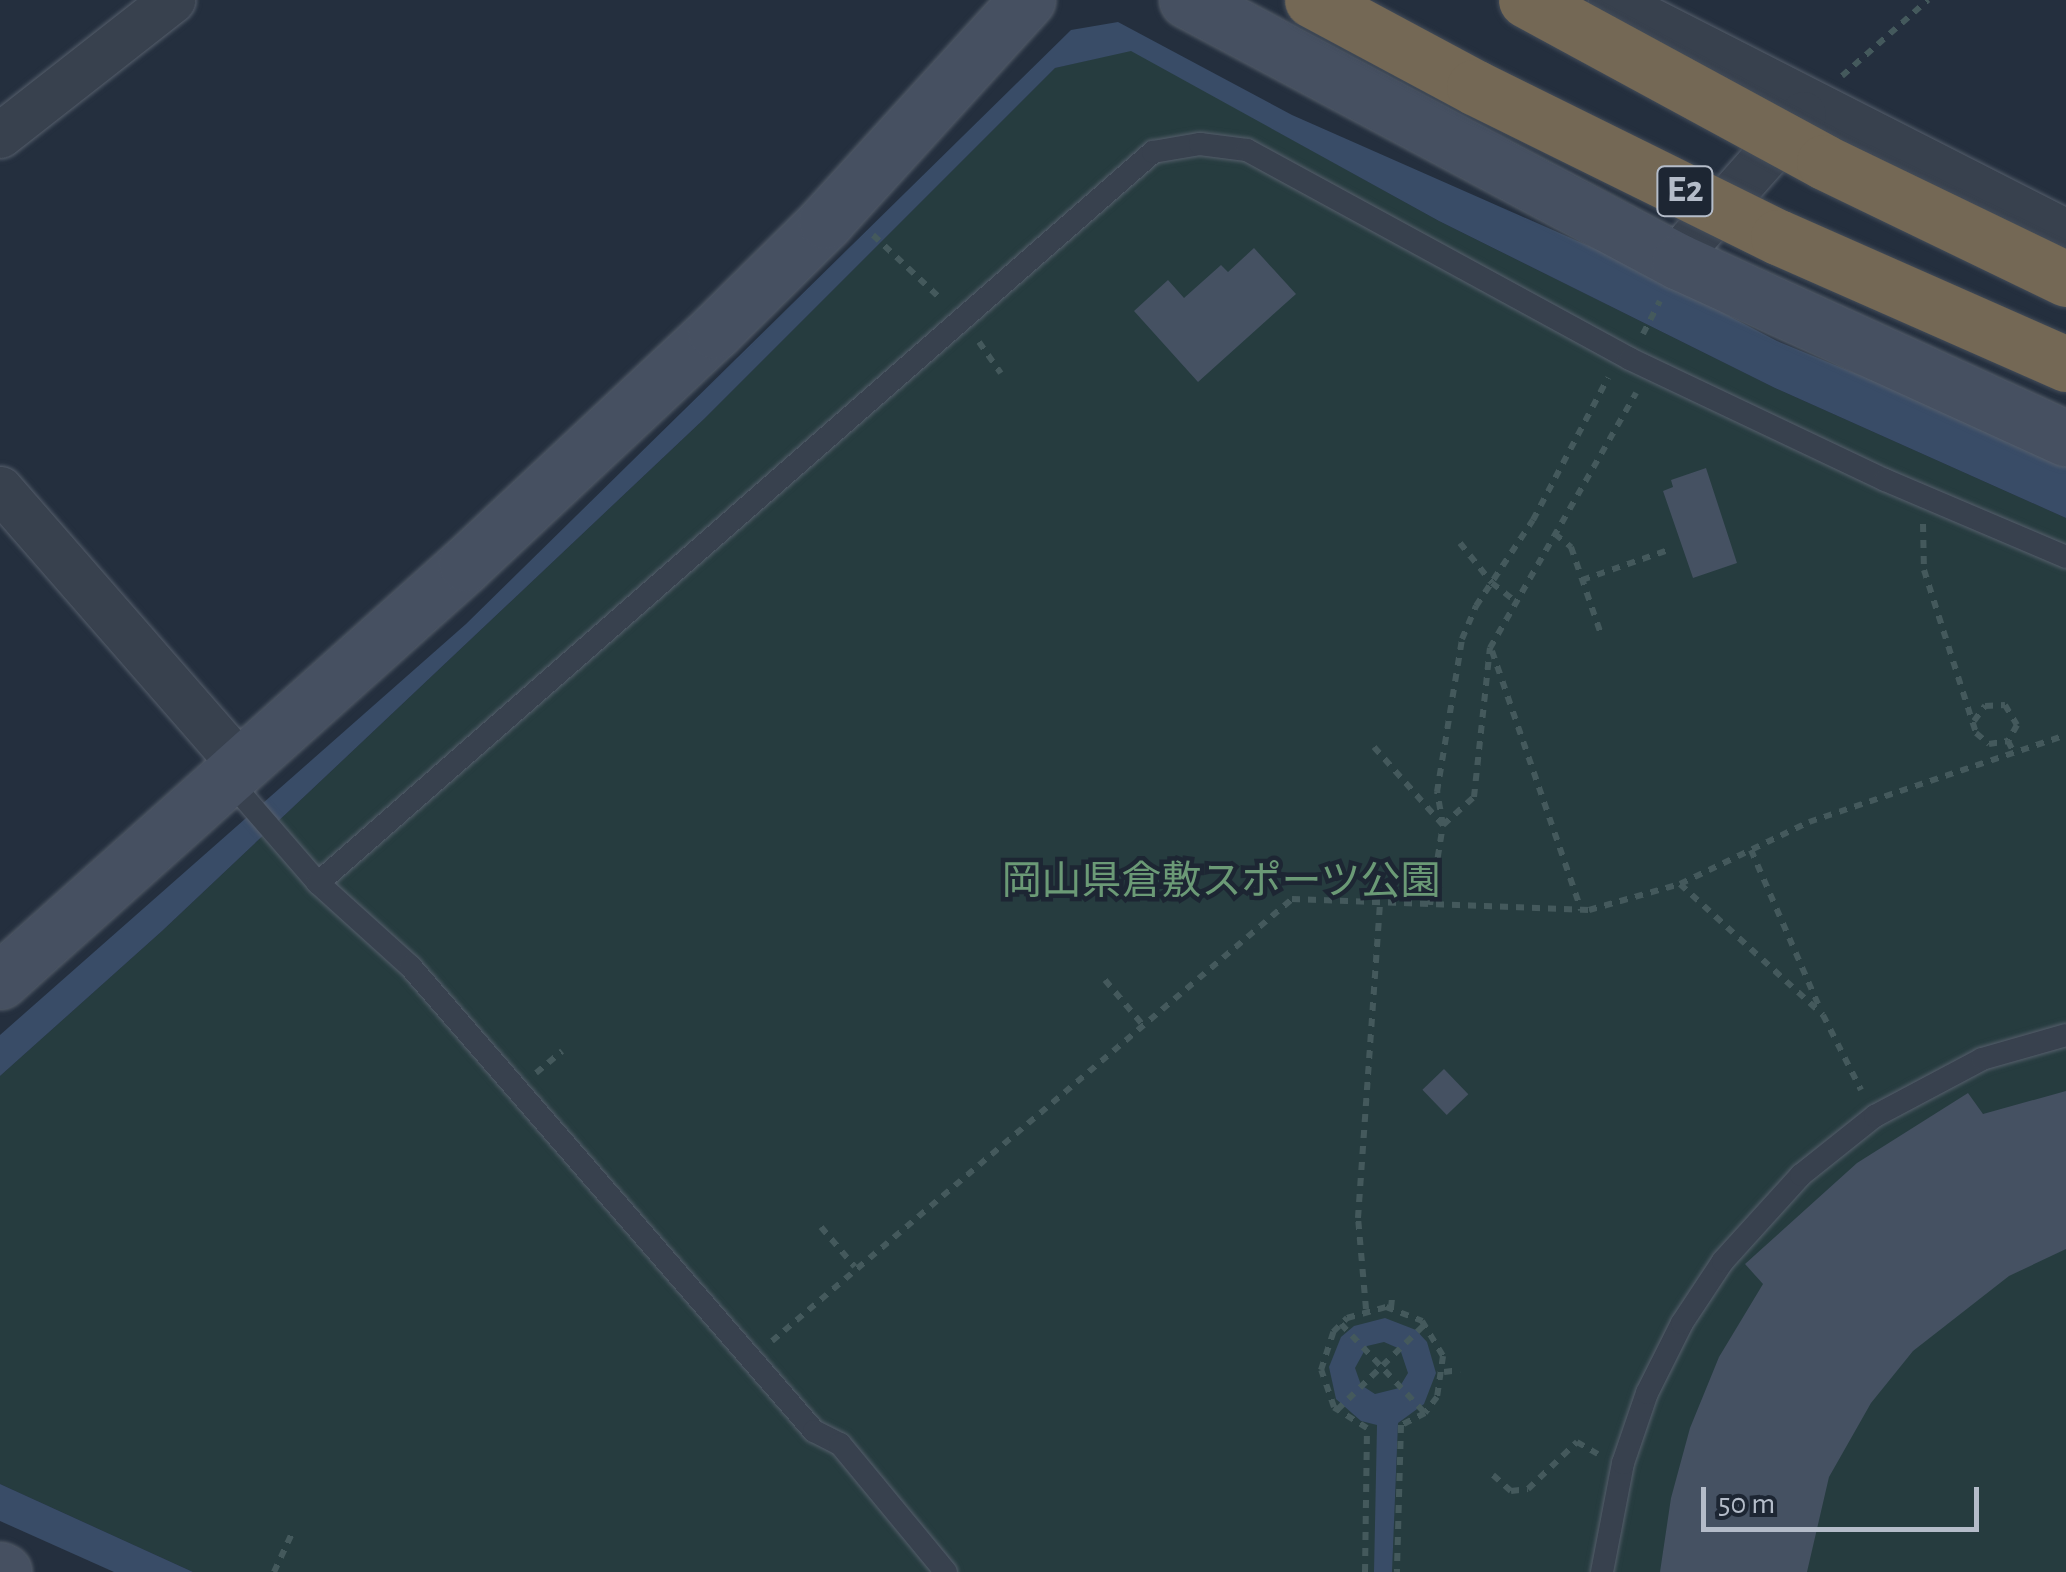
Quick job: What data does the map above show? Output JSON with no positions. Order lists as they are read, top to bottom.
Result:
{
  "streets": {
    "highway": ["E2"]
  },
  "parks": ["岡山県倉敷スポーツ公園"],
  "scale_bar": "50 m"
}
